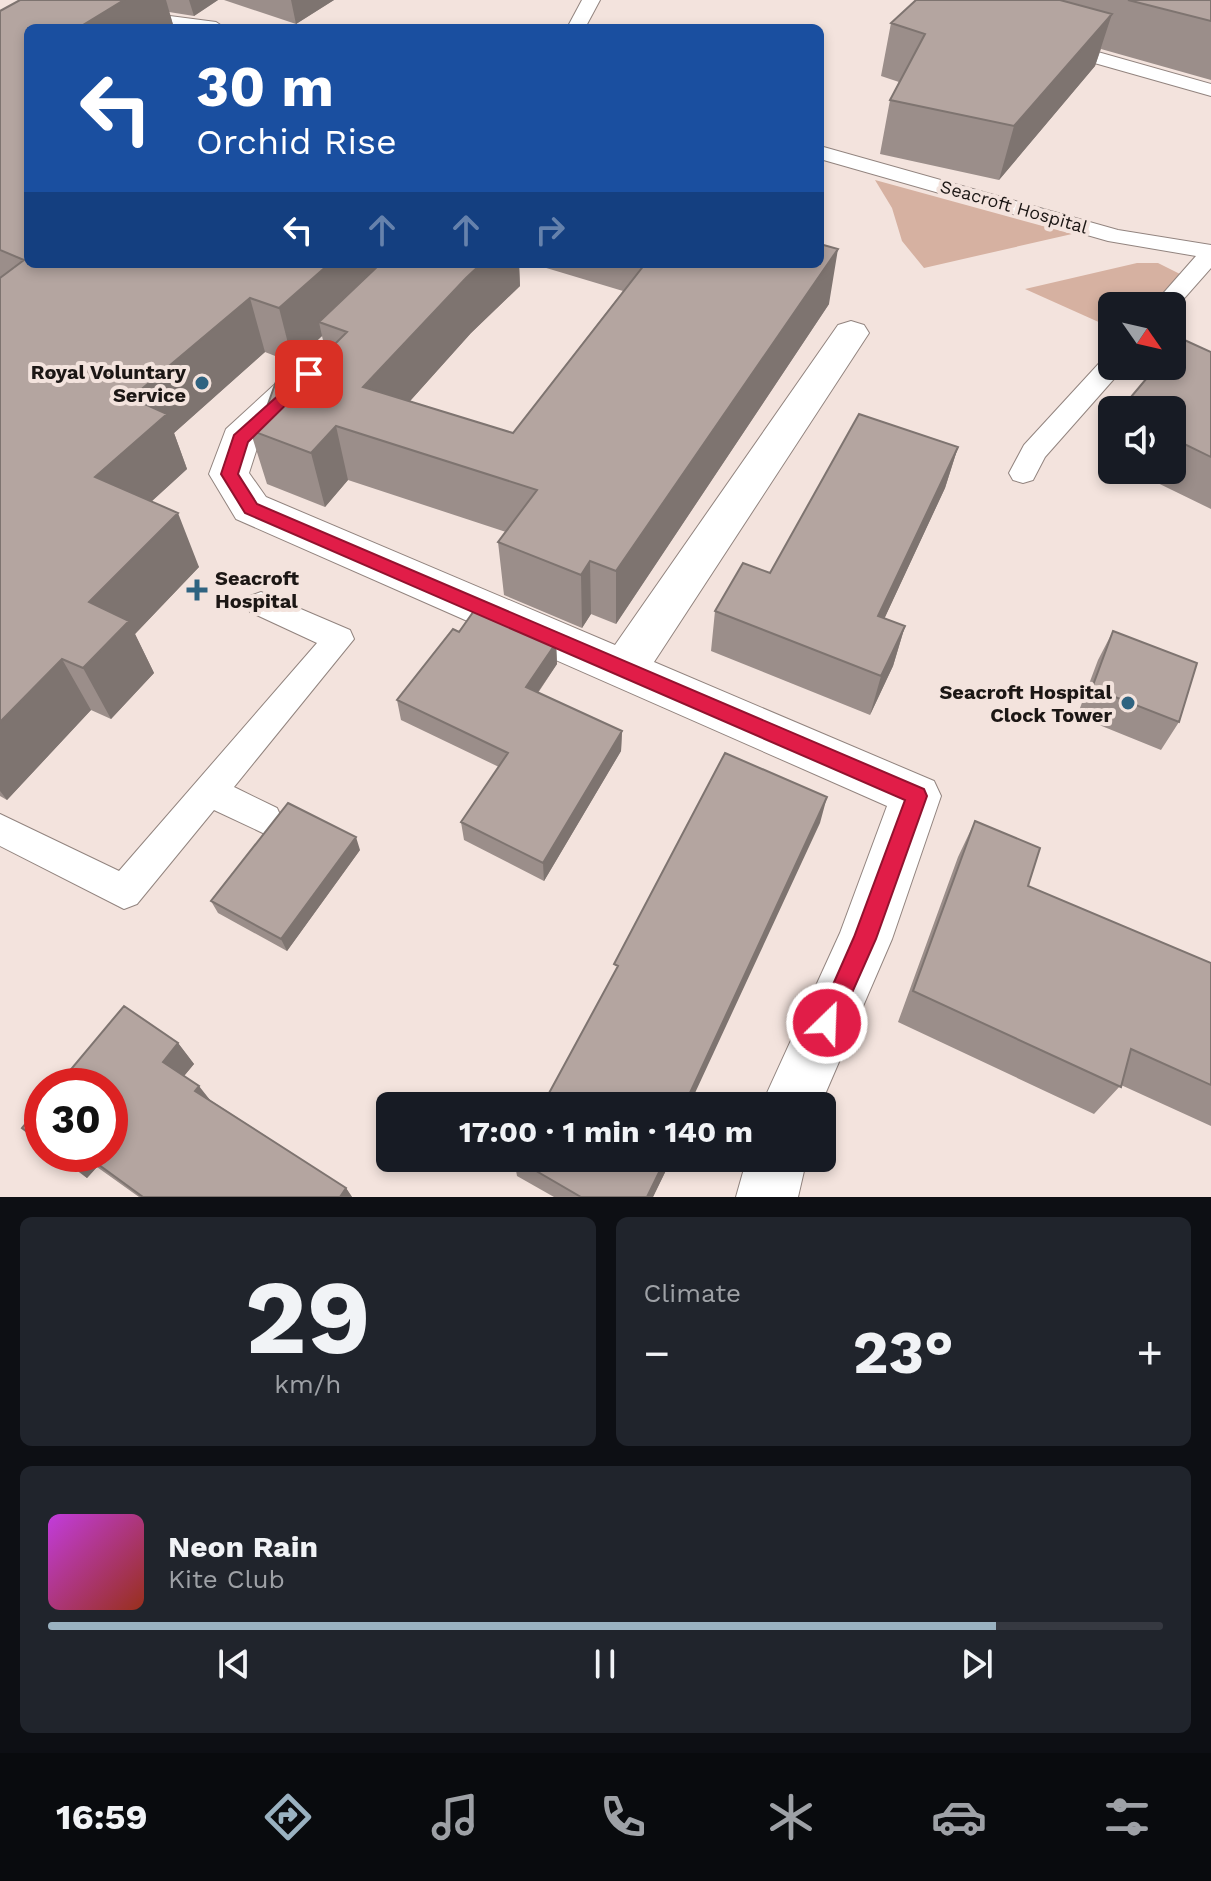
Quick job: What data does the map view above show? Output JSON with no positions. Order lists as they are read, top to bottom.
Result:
{
  "streets": {
    "lane": ["Seacroft Hospital"]
  },
  "places": {
    "other": ["Royal Voluntary Service", "Seacroft Hospital Clock Tower"],
    "health": ["Seacroft Hospital"]
  },
  "north": "bottom right",
  "page": {
    "turn": ["30 m", "Orchid Rise"],
    "limit": "30",
    "trip": "17:00 · 1 min · 140 m",
    "tile": [
      ["29", "km/h"],
      "Climate"
    ],
    "heat": ["−", "23°", "+"],
    "song": ["Neon Rain", "Kite Club"],
    "tabs": "16:59"
  }
}
